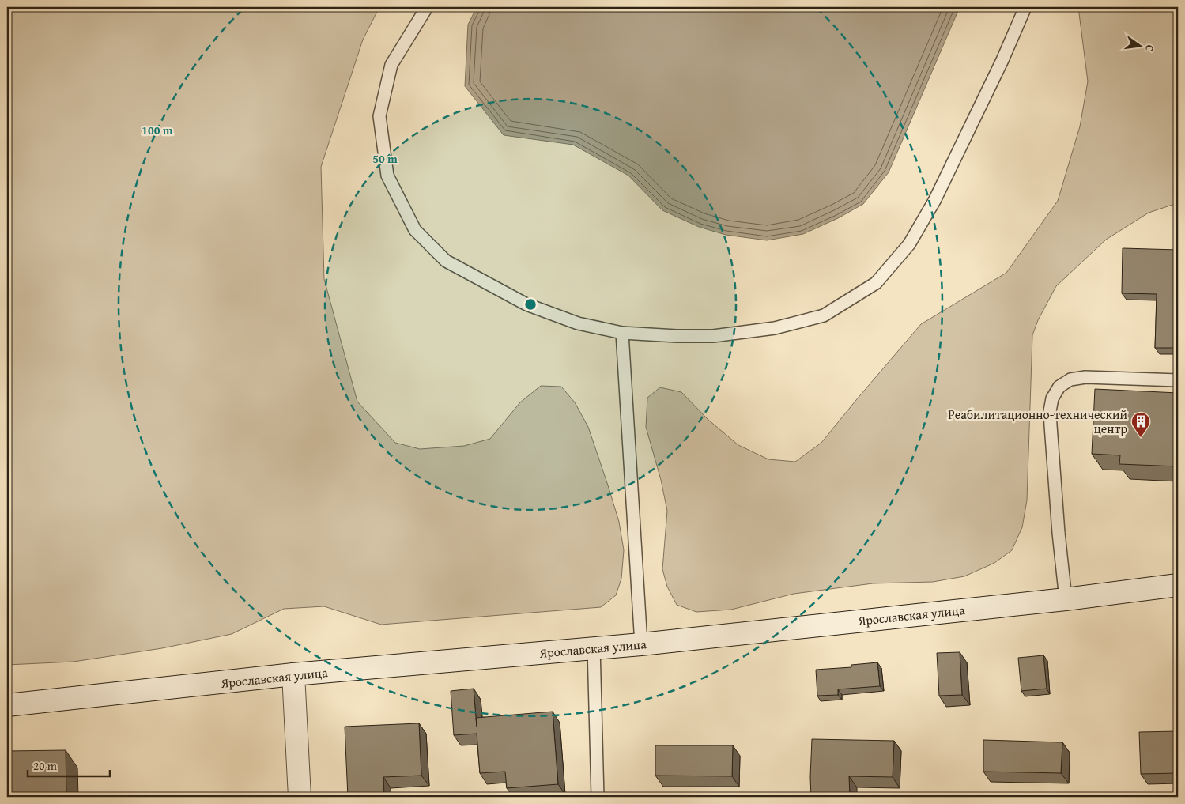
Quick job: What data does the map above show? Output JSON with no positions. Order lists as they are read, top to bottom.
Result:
{
  "streets": {
    "main road": ["Ярославская улица"]
  },
  "places": {
    "building": ["Реабилитационно-технический центр"]
  },
  "scale_bar": "20 m",
  "north": "right",
  "rings": ["100 m", "50 m"]
}
